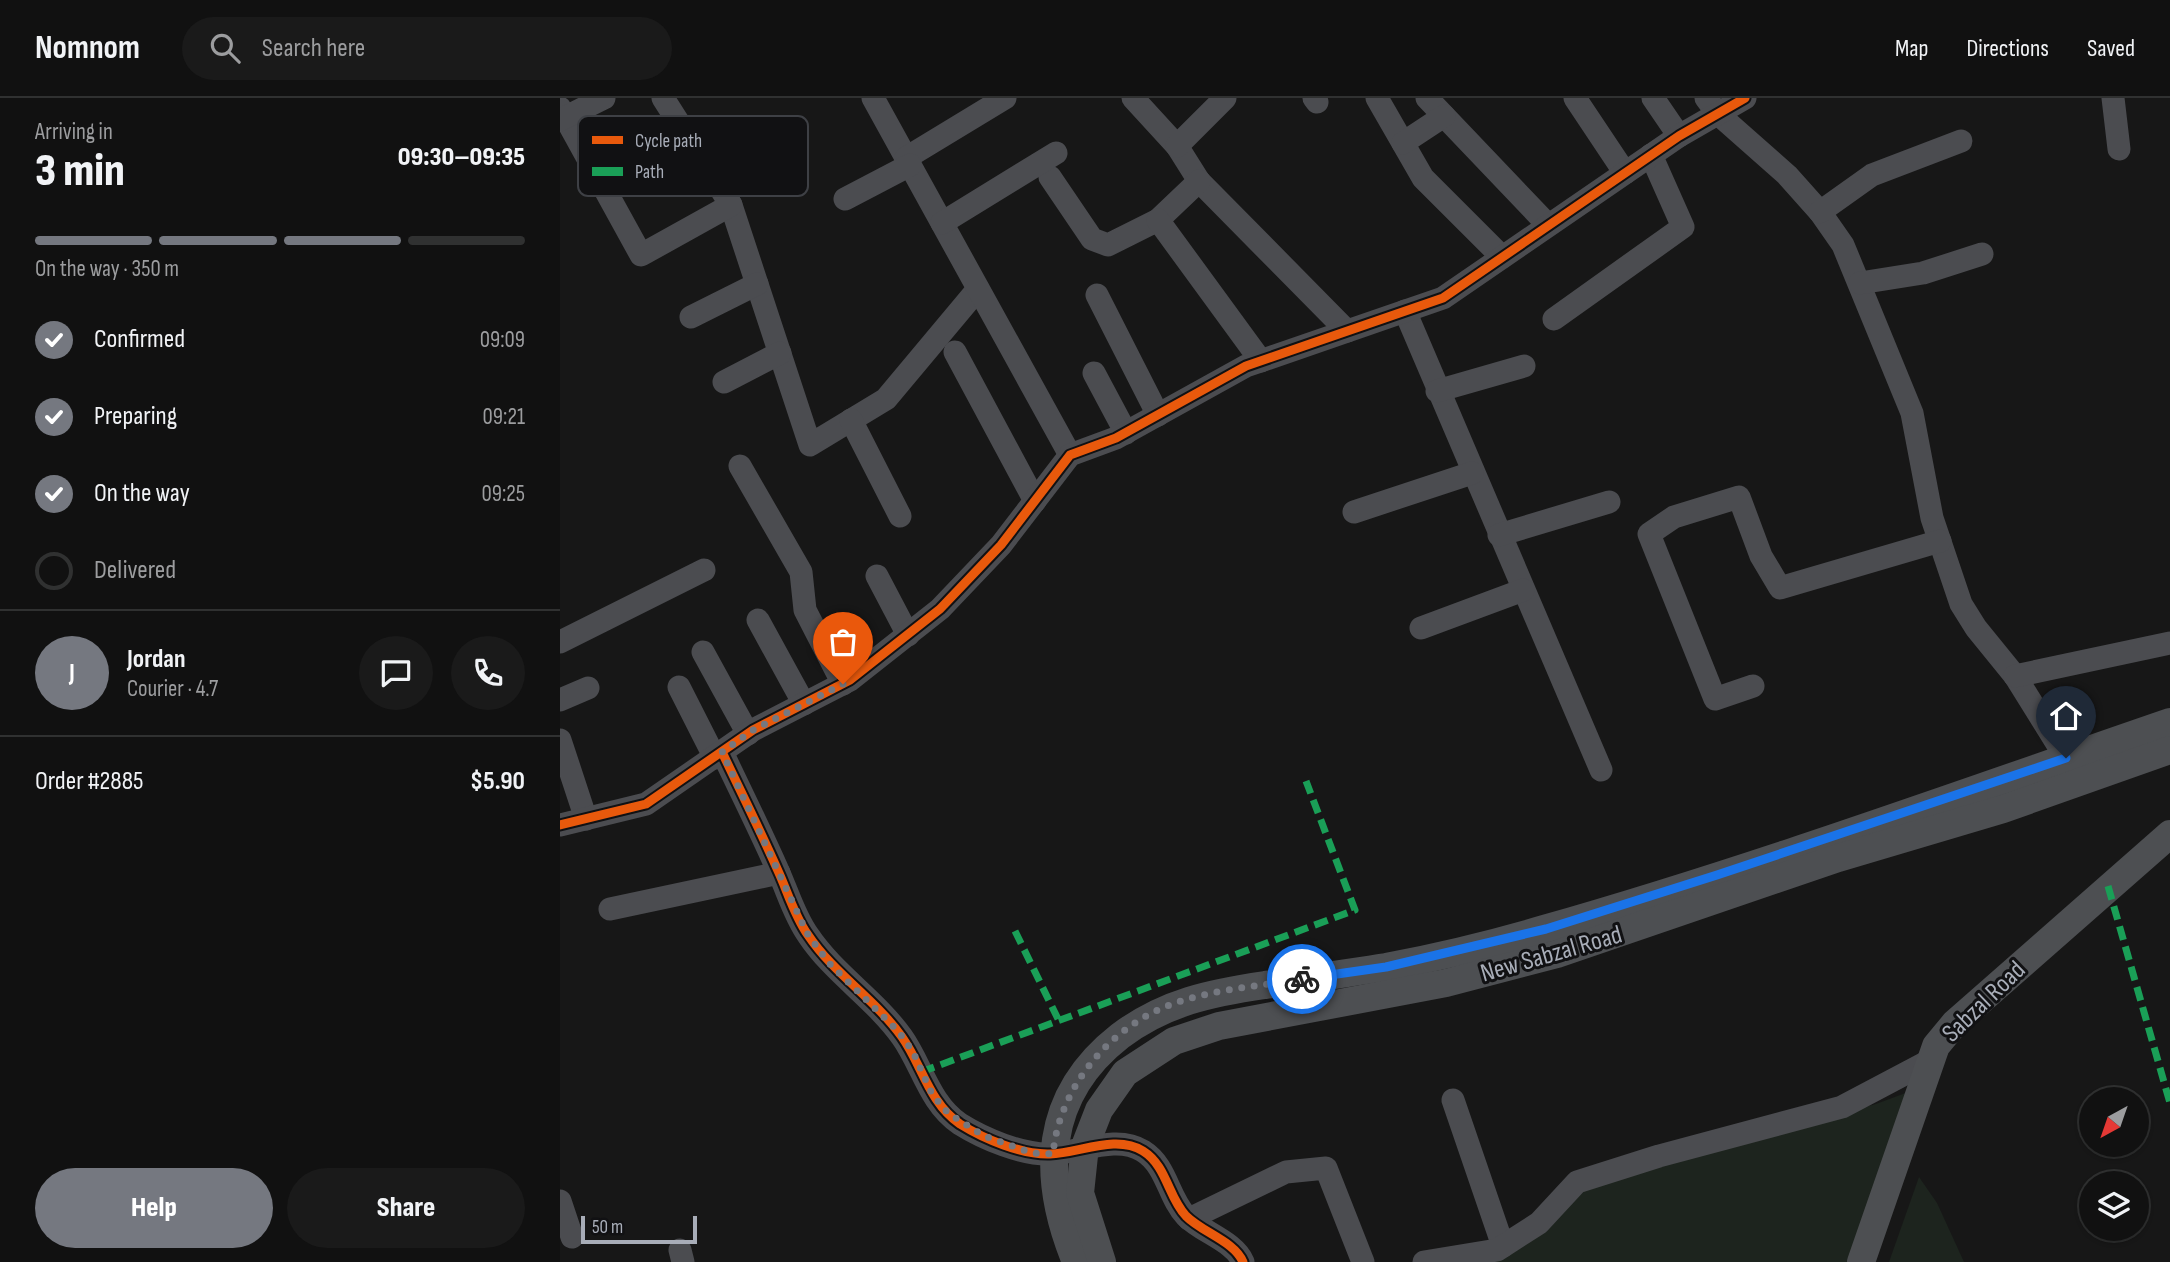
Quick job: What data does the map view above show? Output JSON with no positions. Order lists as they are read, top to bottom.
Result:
{
  "streets": {
    "main road": ["New Sabzal Road", "Sabzal Road"]
  },
  "legend": ["Cycle path", "Path"],
  "scale_bar": "50 m",
  "north": "bottom left",
  "page": {
    "header": "Nomnom",
    "search": "Search here",
    "nav": ["Map", "Directions", "Saved"],
    "heading": ["3 min", "Arriving in", "09:30–09:35"],
    "panel": [
      "Jordan",
      "Courier · 4.7",
      "Order #2885",
      "$5.90"
    ],
    "bar": "On the way · 350 m",
    "list": [
      ["Confirmed", "09:09"],
      ["Preparing", "09:21"],
      ["On the way", "09:25"],
      "Delivered"
    ],
    "round": "J",
    "buttons": ["Help", "Share"],
    "scale": "50 m"
  }
}
